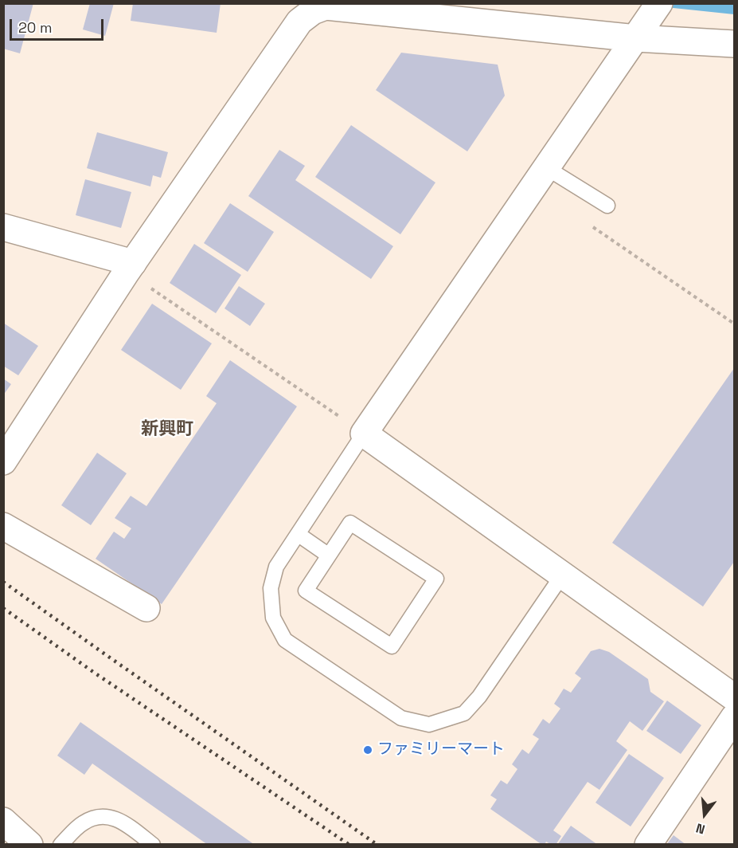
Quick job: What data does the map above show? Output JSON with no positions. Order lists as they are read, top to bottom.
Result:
{
  "districts": ["新興町"],
  "places": ["ファミリーマート"],
  "scale_bar": "20 m",
  "north": "bottom"
}
